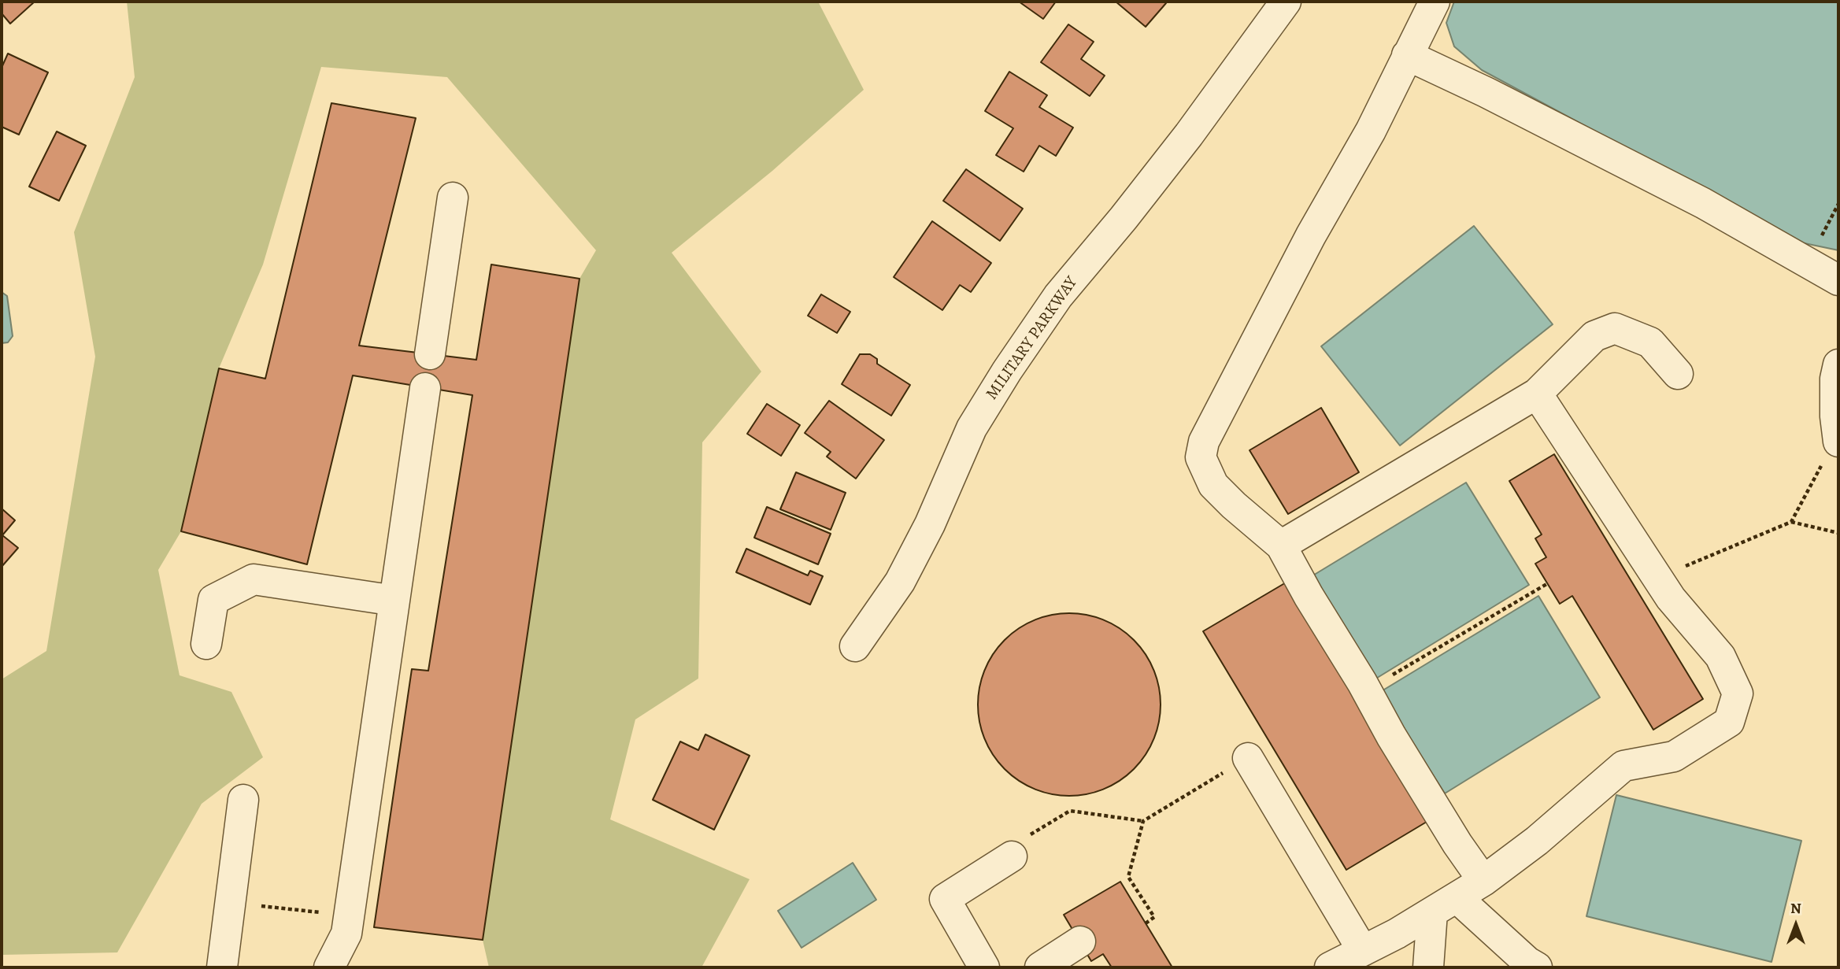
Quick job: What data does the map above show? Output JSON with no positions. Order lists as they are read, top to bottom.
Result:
{
  "streets": {
    "street": ["MILITARY PARKWAY"]
  },
  "north": "top"
}
